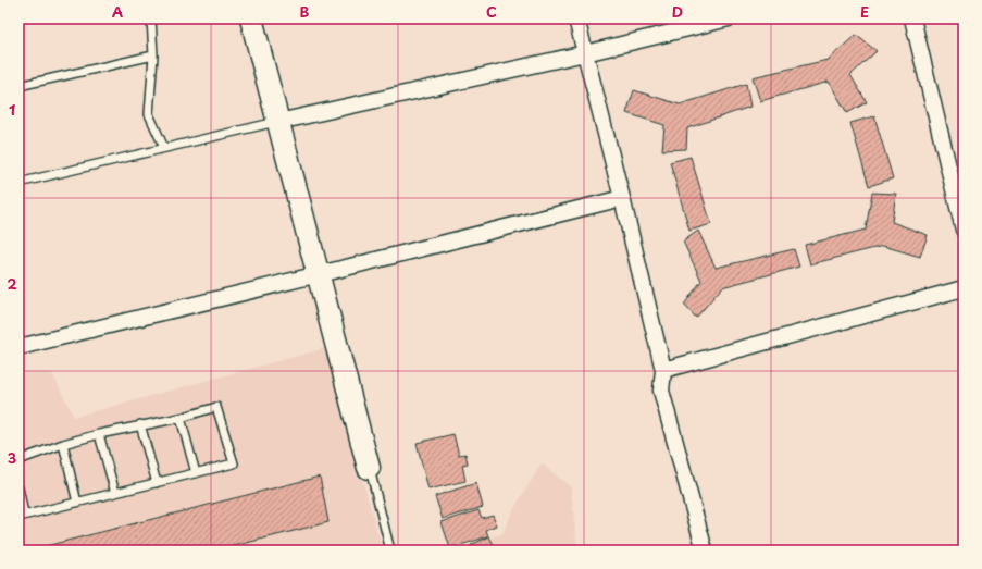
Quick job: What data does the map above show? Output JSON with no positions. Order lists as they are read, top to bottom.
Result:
{
  "grid": {
    "columns": [
      "A",
      "B",
      "C",
      "D",
      "E"
    ],
    "rows": ["1", "2", "3"]
  }
}
